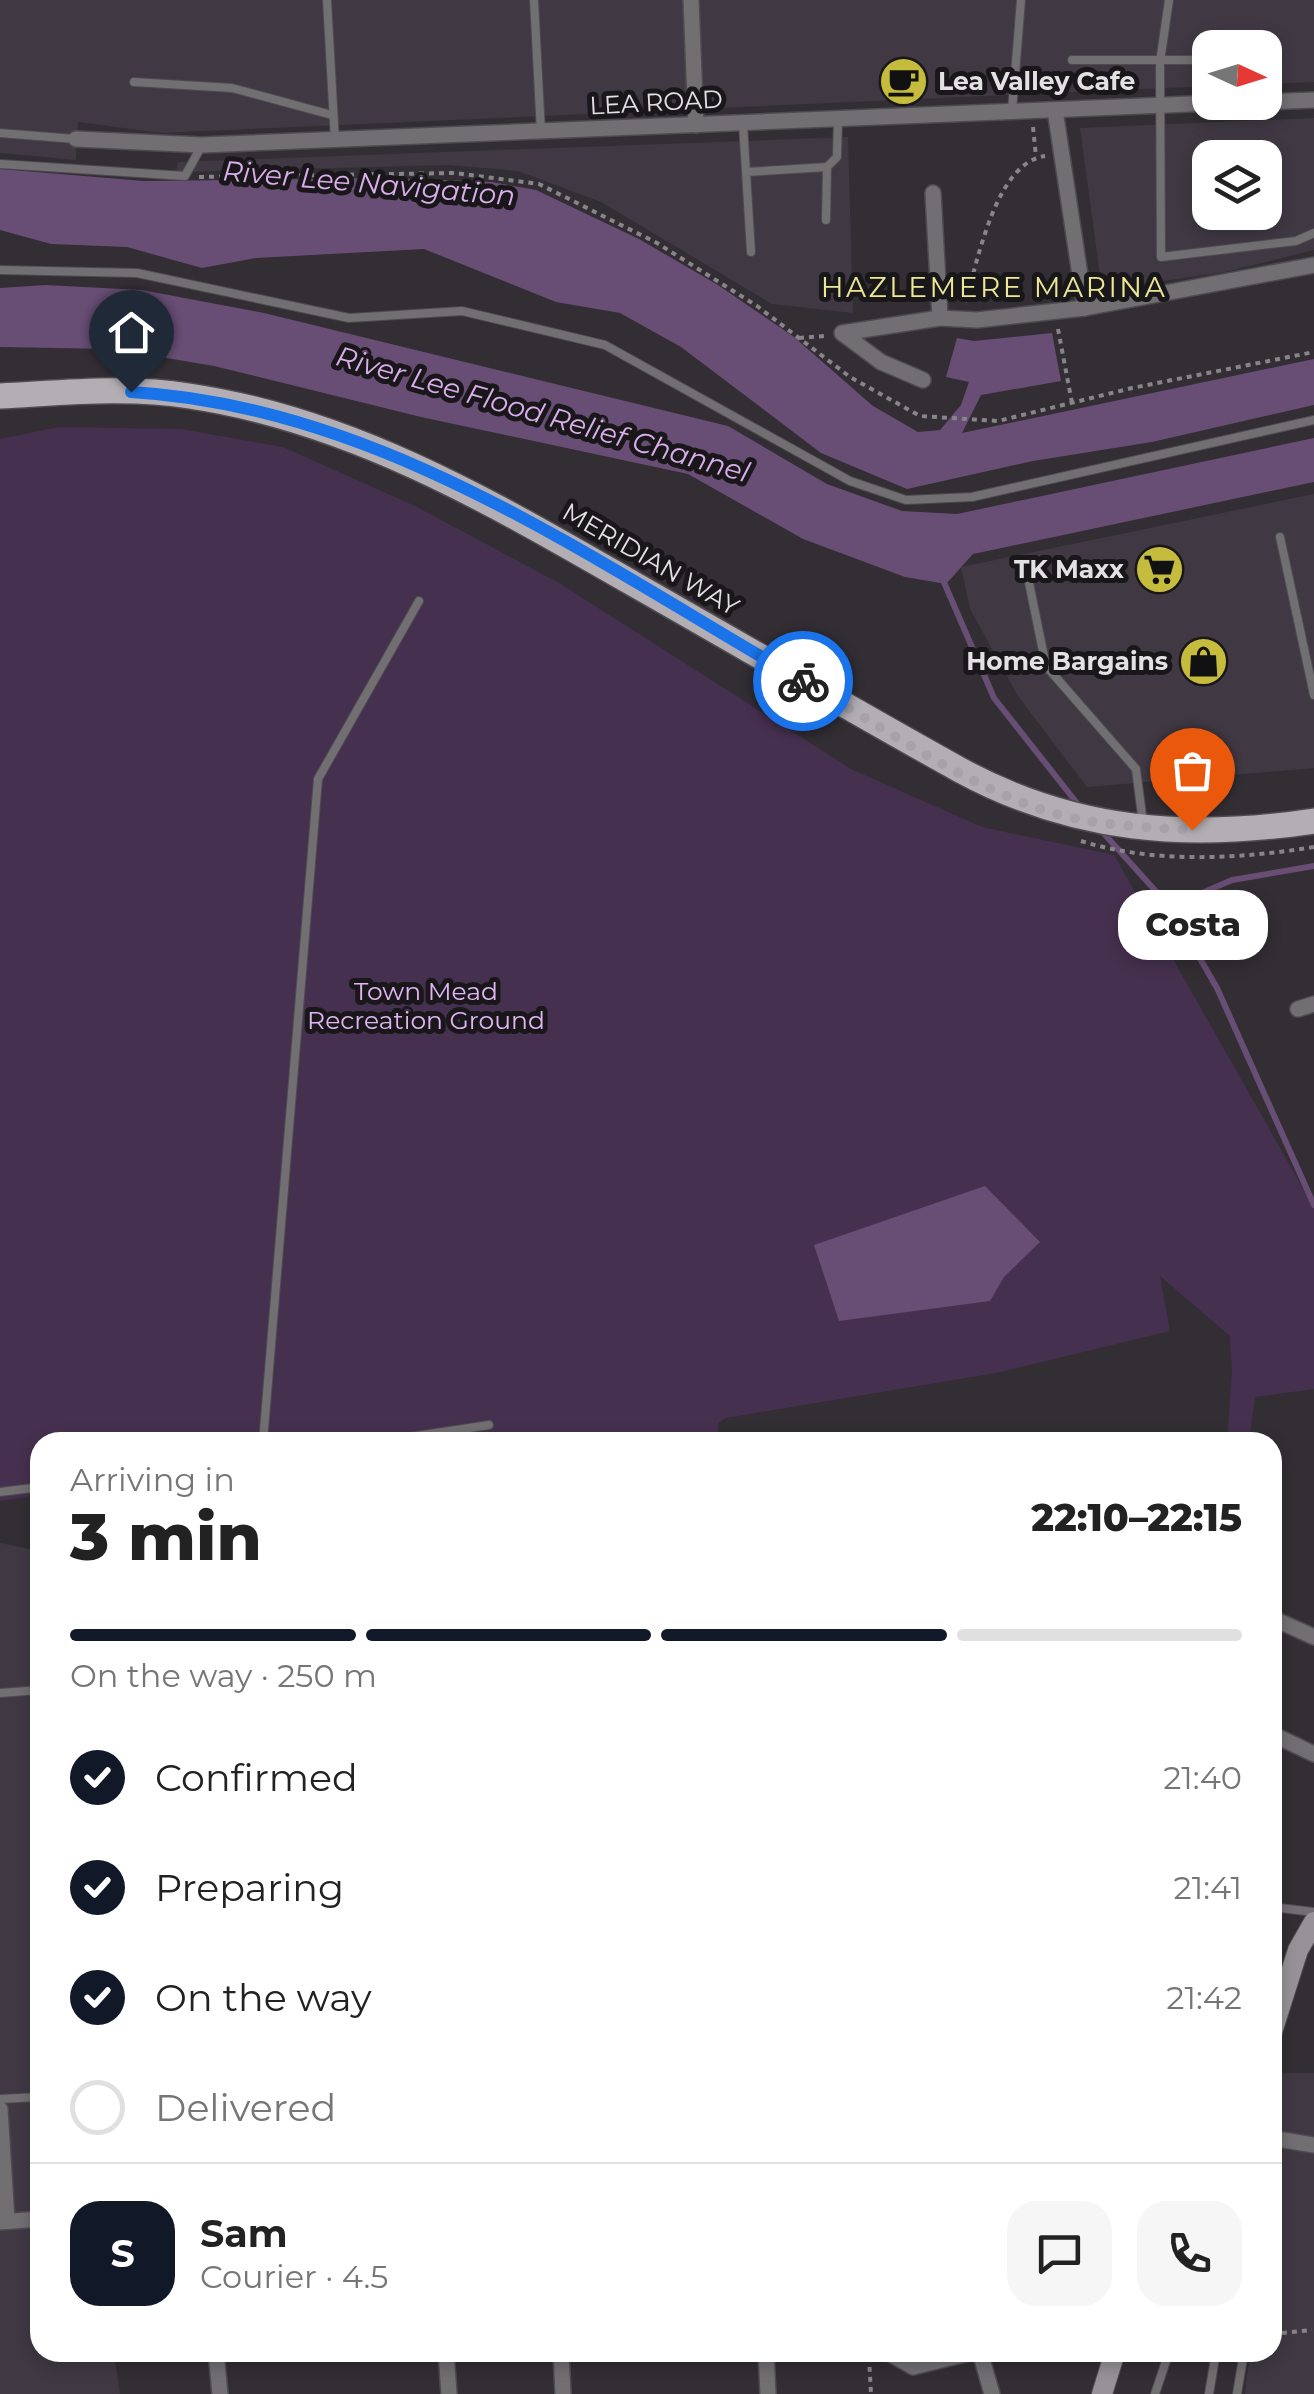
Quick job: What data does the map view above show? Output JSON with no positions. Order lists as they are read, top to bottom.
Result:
{
  "streets": {
    "main road": ["MERIDIAN WAY"],
    "street": ["LEA ROAD"]
  },
  "districts": ["HAZLEMERE MARINA"],
  "water": ["River Lee Navigation", "River Lee Flood Relief Channel"],
  "parks": ["Town Mead Recreation Ground"],
  "places": {
    "cafe": ["Lea Valley Cafe"],
    "supermarket": ["TK Maxx"],
    "shop": ["Home Bargains"],
    "other": ["Costa"]
  },
  "north": "right",
  "page": {
    "bubble": "Costa",
    "heading": ["3 min", "Arriving in", "22:10–22:15"],
    "panel": ["Sam", "Courier · 4.5"],
    "bar": "On the way · 250 m",
    "list": [
      ["Confirmed", "21:40"],
      ["Preparing", "21:41"],
      ["On the way", "21:42"],
      "Delivered"
    ],
    "round": "S"
  }
}
